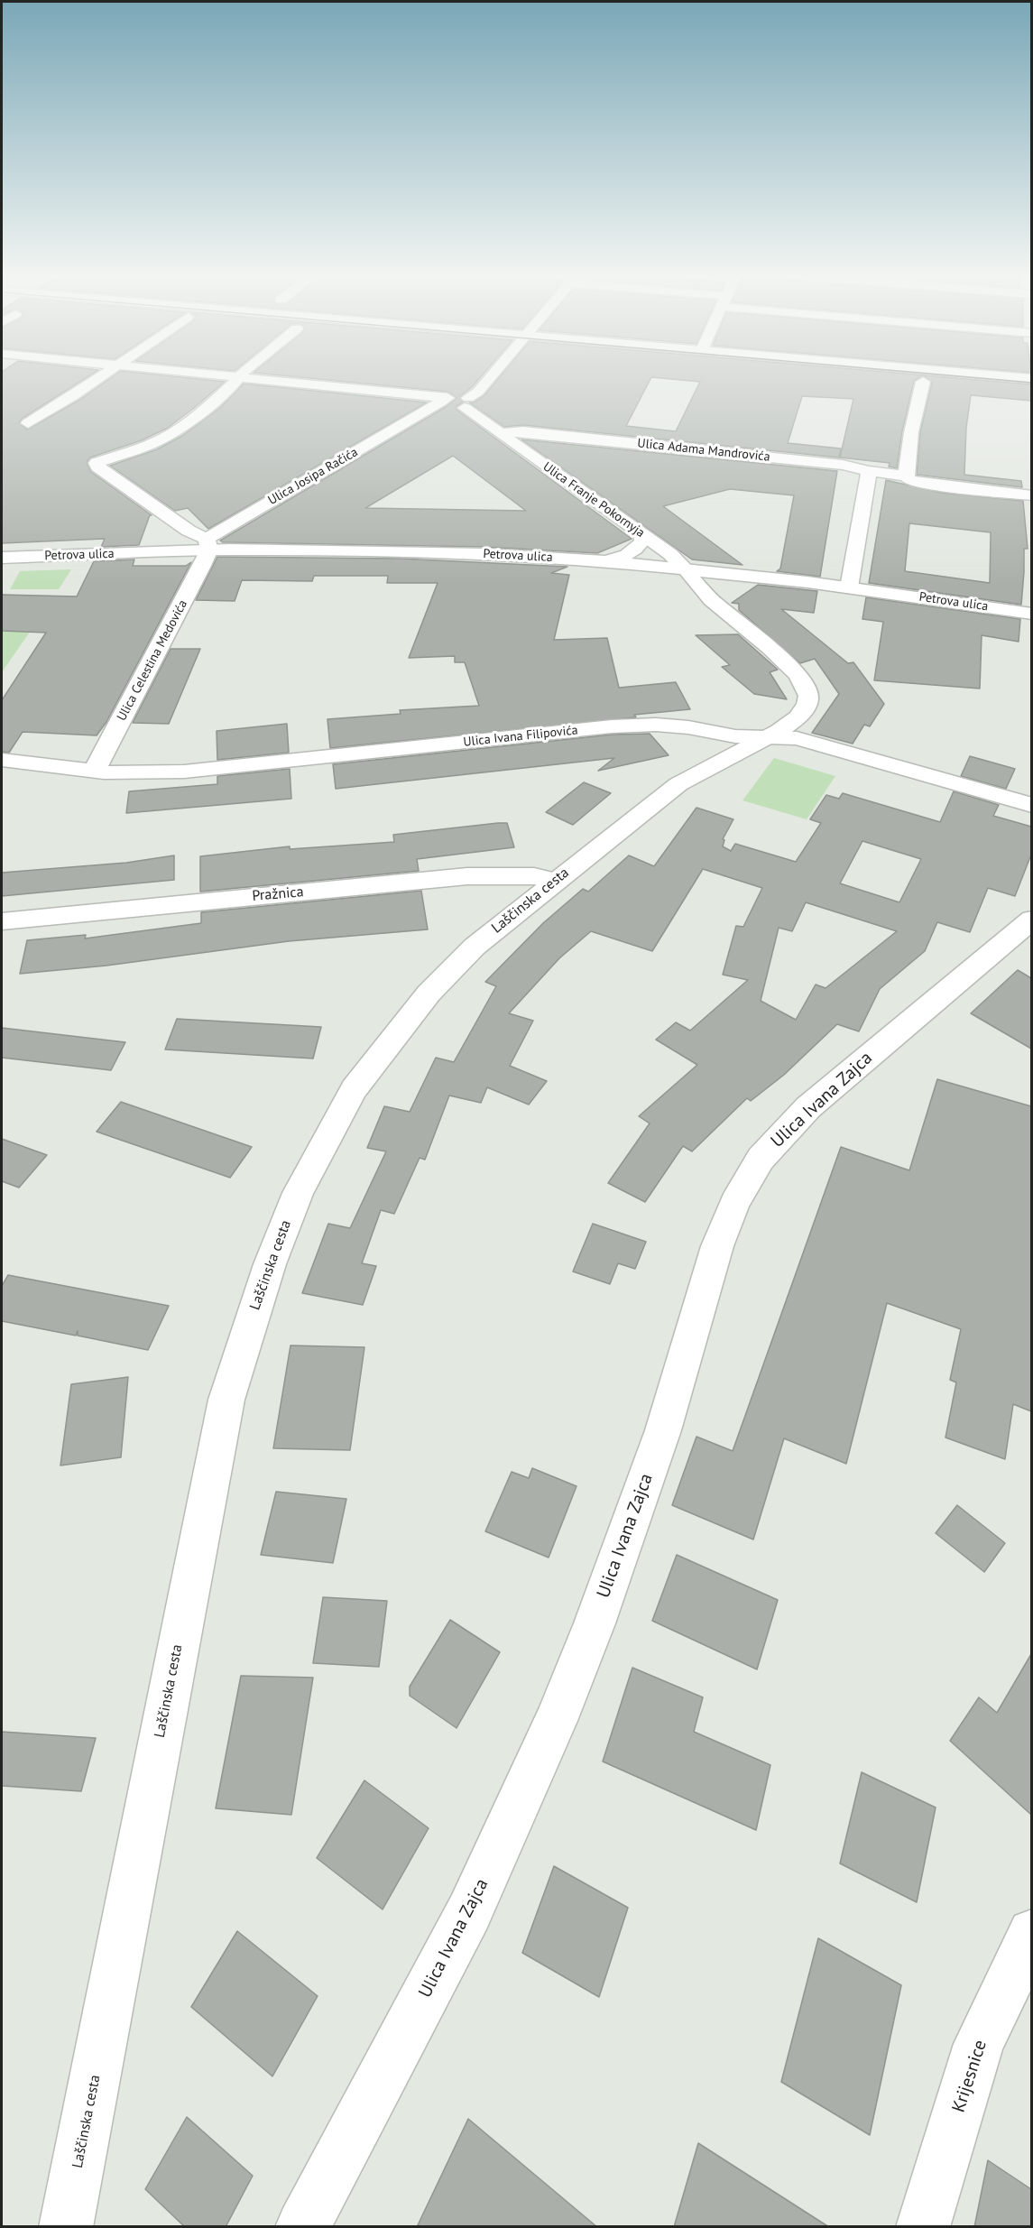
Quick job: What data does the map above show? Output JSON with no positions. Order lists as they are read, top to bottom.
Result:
{
  "streets": {
    "street": [
      "Ulica Adama Mandrovića",
      "Ulica Josipa Račića",
      "Ulica Franje Pokornyja",
      "Petrova ulica",
      "Ulica Celestina Medovića",
      "Ulica Ivana Filipovića",
      "Pražnica",
      "Laščinska cesta",
      "Ulica Ivana Zajca",
      "Krijesnice"
    ]
  },
  "crossings": [
    ["Ulica Adama Mandrovića", "Ulica Franje Pokornyja"],
    ["Ulica Josipa Račića", "Petrova ulica"],
    ["Ulica Josipa Račića", "Ulica Celestina Medovića"],
    ["Ulica Franje Pokornyja", "Petrova ulica"],
    ["Ulica Franje Pokornyja", "Laščinska cesta"],
    ["Petrova ulica", "Ulica Celestina Medovića"],
    ["Petrova ulica", "Laščinska cesta"],
    ["Ulica Celestina Medovića", "Ulica Ivana Filipovića"],
    ["Ulica Ivana Filipovića", "Laščinska cesta"],
    ["Pražnica", "Laščinska cesta"]
  ]
}
